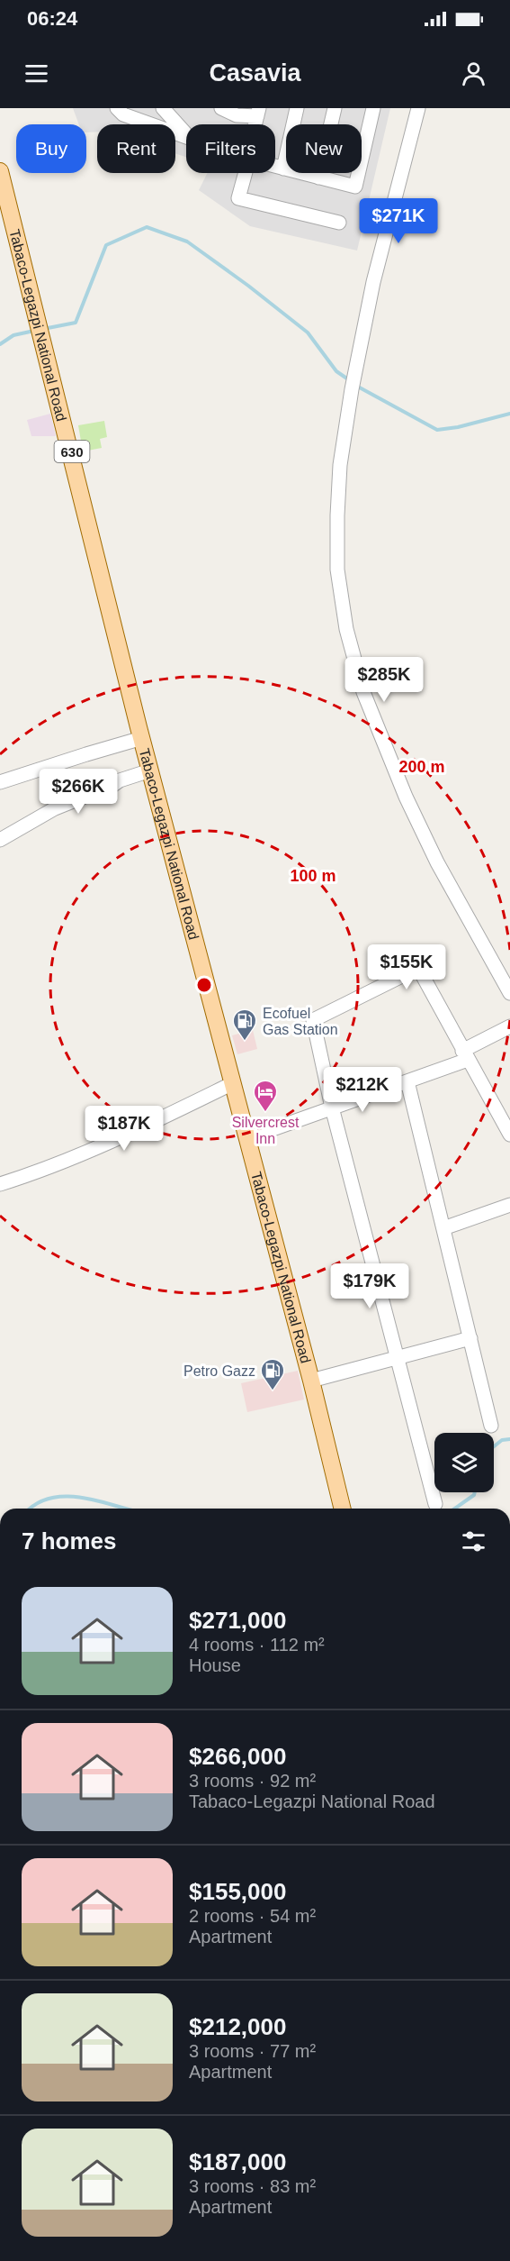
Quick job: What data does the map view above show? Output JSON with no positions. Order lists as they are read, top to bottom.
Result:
{
  "streets": {
    "main road": ["Tabaco-Legazpi National Road", "630"]
  },
  "places": {
    "fuel station": ["Ecofuel Gas Station", "Petro Gazz"],
    "hotel": ["Silvercrest Inn"]
  },
  "page": {
    "status": "06:24",
    "header": "Casavia",
    "chip": [
      "Buy",
      "Rent",
      "Filters",
      "New"
    ],
    "price": [
      "$271K",
      "$285K",
      "$266K",
      "$155K",
      "$212K",
      "$187K",
      "$179K"
    ],
    "heading": "7 homes",
    "list": [
      {
        "name": "$271,000",
        "note": "4 rooms · 112 m² · House"
      },
      {
        "name": "$266,000",
        "note": "3 rooms · 92 m² · Tabaco-Legazpi National Road"
      },
      {
        "name": "$155,000",
        "note": "2 rooms · 54 m² · Apartment"
      },
      {
        "name": "$212,000",
        "note": "3 rooms · 77 m² · Apartment"
      },
      {
        "name": "$187,000",
        "note": "3 rooms · 83 m² · Apartment"
      }
    ]
  },
  "rings": ["200 m", "100 m"]
}
